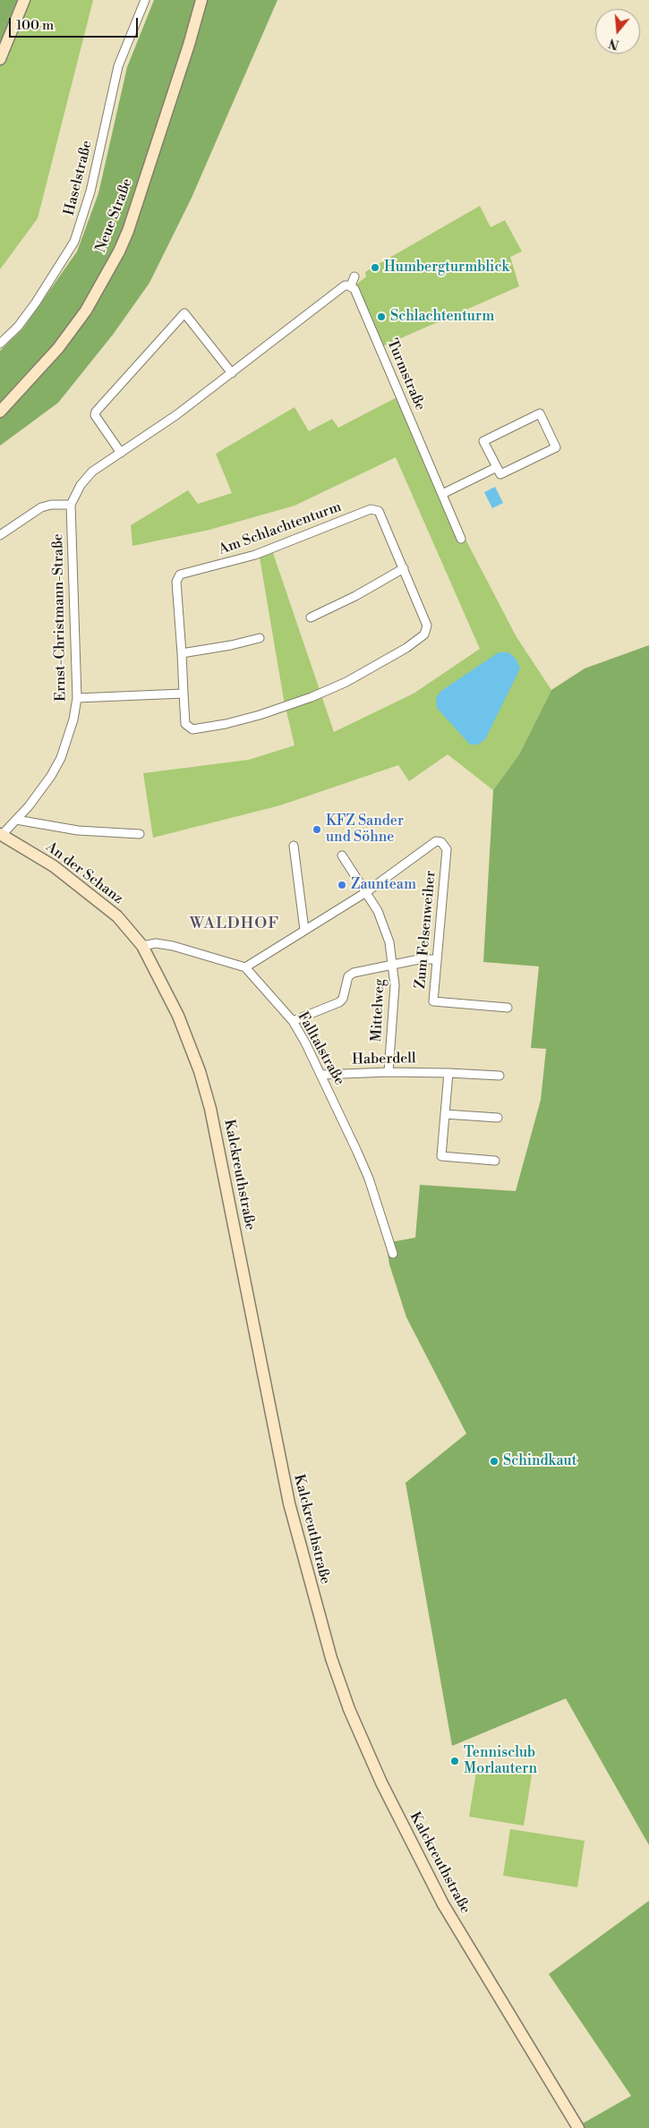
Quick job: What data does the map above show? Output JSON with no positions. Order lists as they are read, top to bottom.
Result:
{
  "streets": {
    "street": [
      "Haselstraße",
      "Neue Straße",
      "Turmstraße",
      "Am Schlachtenturm",
      "Ernst-Christmann-Straße",
      "An der Schanz",
      "Zum Felsenweiher",
      "Mittelweg",
      "Falltalstraße",
      "Haberdell",
      "Kalckreuthstraße"
    ]
  },
  "crossings": [
    ["Ernst-Christmann-Straße", "An der Schanz"],
    ["An der Schanz", "Kalckreuthstraße"],
    ["Zum Felsenweiher", "Mittelweg"],
    ["Mittelweg", "Haberdell"],
    ["Falltalstraße", "Haberdell"]
  ],
  "districts": ["WALDHOF"],
  "places": [
    "Humbergturmblick",
    "Schlachtenturm",
    "KFZ Sander und Söhne",
    "Zaunteam",
    "Schindkaut",
    "Tennisclub Morlautern"
  ],
  "scale_bar": "100 m",
  "north": "bottom"
}
